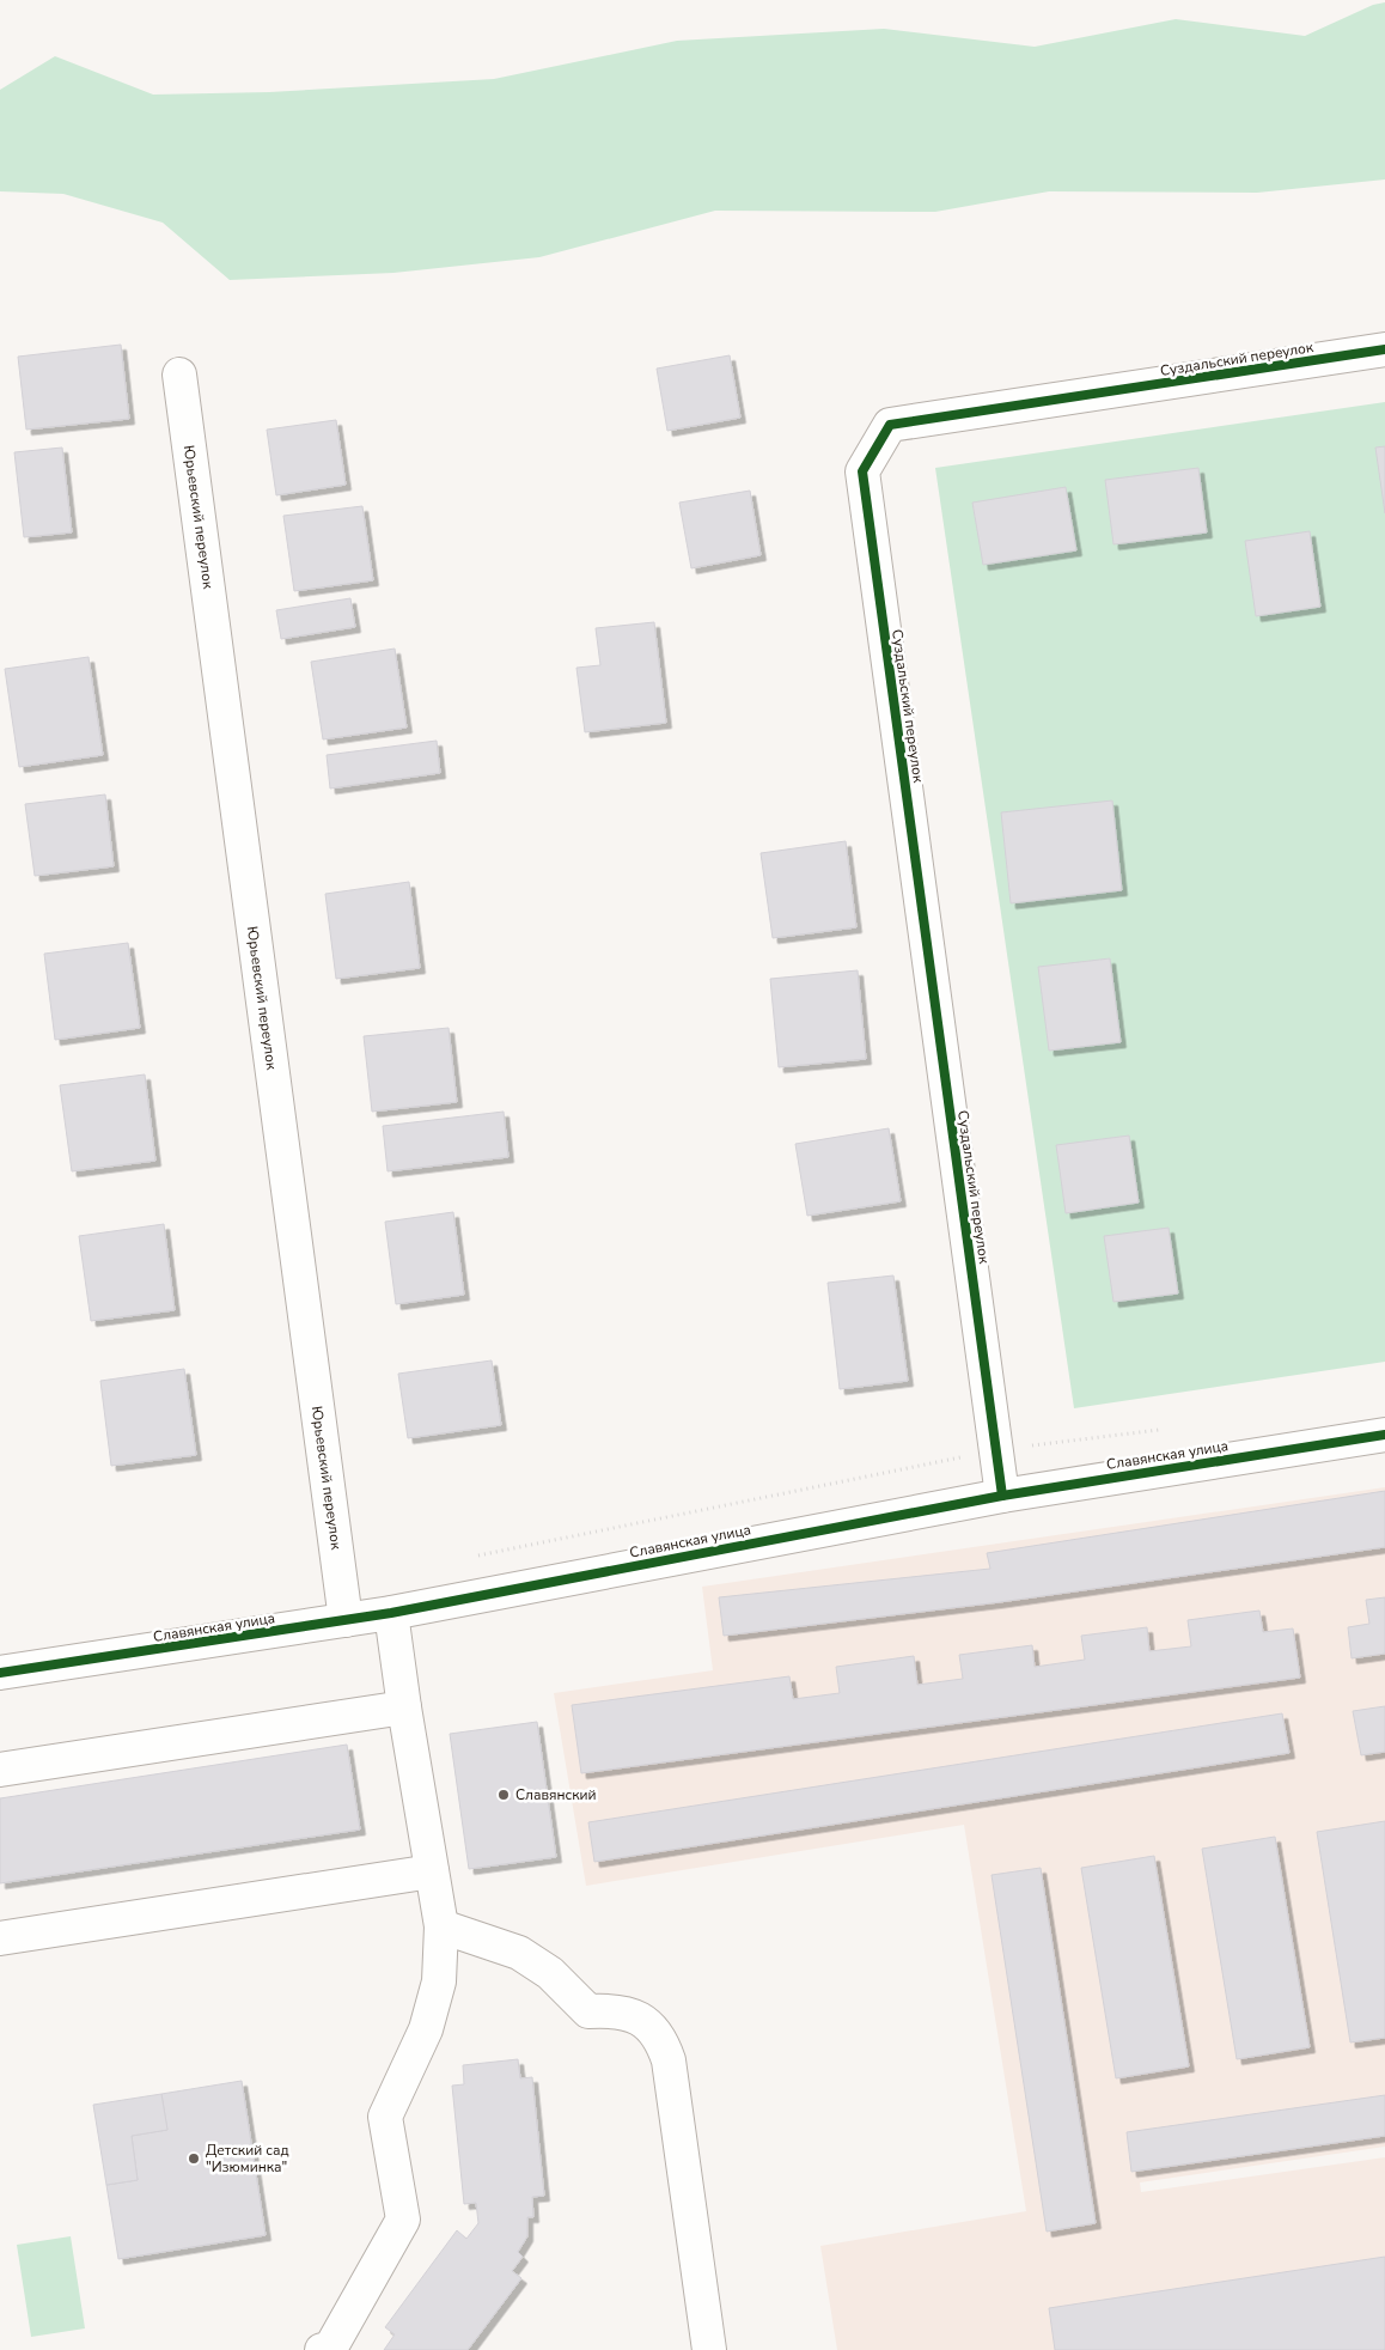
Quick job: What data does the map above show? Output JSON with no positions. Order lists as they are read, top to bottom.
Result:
{
  "streets": {
    "street": ["Суздальский переулок", "Юрьевский переулок", "Славянская улица"]
  },
  "crossings": [
    ["Суздальский переулок", "Славянская улица"],
    ["Юрьевский переулок", "Славянская улица"]
  ],
  "places": ["Славянский", "Детский сад \"Изюминка\""]
}
